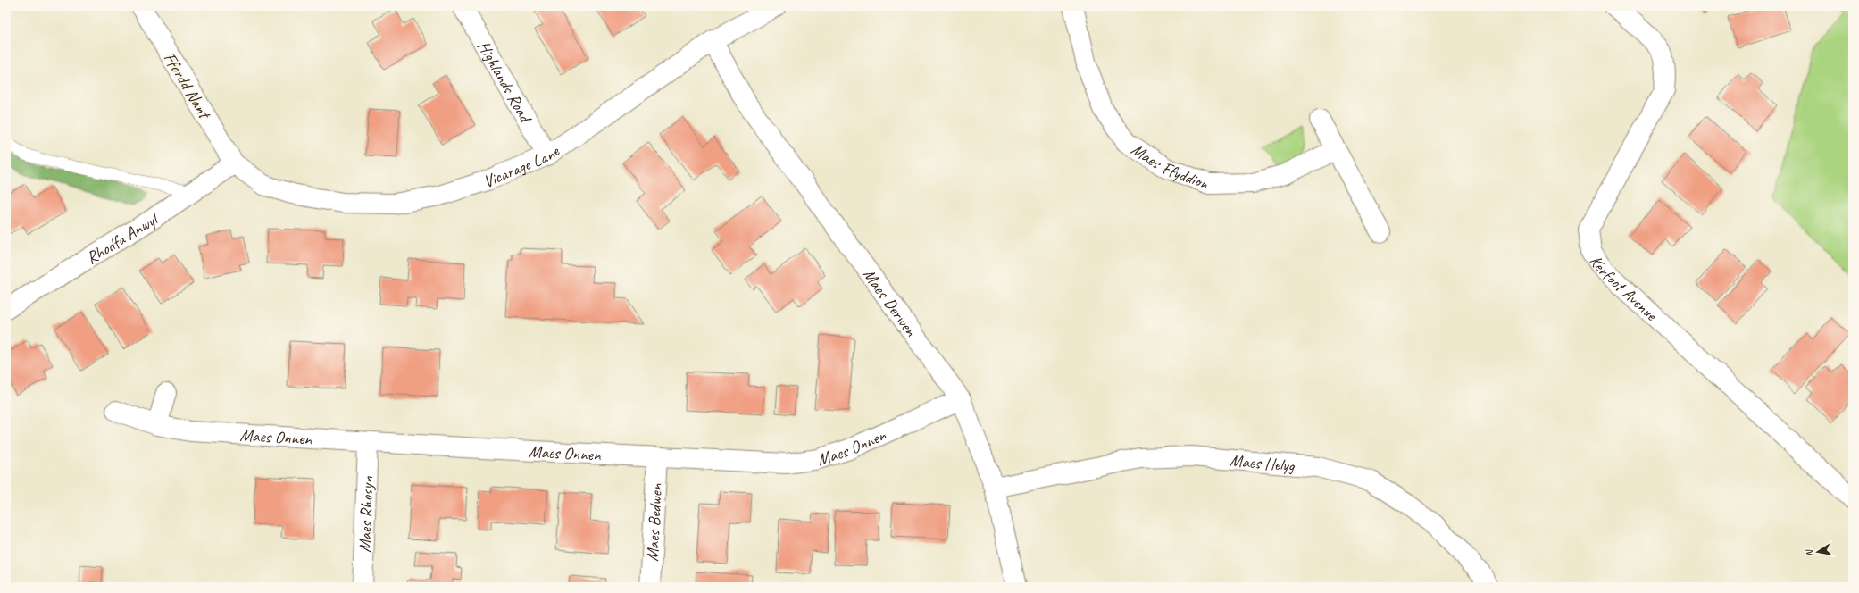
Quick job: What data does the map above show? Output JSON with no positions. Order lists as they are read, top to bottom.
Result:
{
  "streets": {
    "street": [
      "Highlands Road",
      "Ffordd Nant",
      "Maes Ffyddion",
      "Vicarage Lane",
      "Rhodfa Anwyl",
      "Kerfoot Avenue",
      "Maes Derwen",
      "Maes Onnen",
      "Maes Helyg",
      "Maes Rhosyn",
      "Maes Bedwen"
    ]
  },
  "crossings": [
    ["Highlands Road", "Vicarage Lane"],
    ["Ffordd Nant", "Vicarage Lane"],
    ["Ffordd Nant", "Rhodfa Anwyl"],
    ["Vicarage Lane", "Rhodfa Anwyl"],
    ["Vicarage Lane", "Maes Derwen"],
    ["Maes Derwen", "Maes Onnen"],
    ["Maes Derwen", "Maes Helyg"],
    ["Maes Onnen", "Maes Rhosyn"],
    ["Maes Onnen", "Maes Bedwen"]
  ],
  "north": "left"
}
